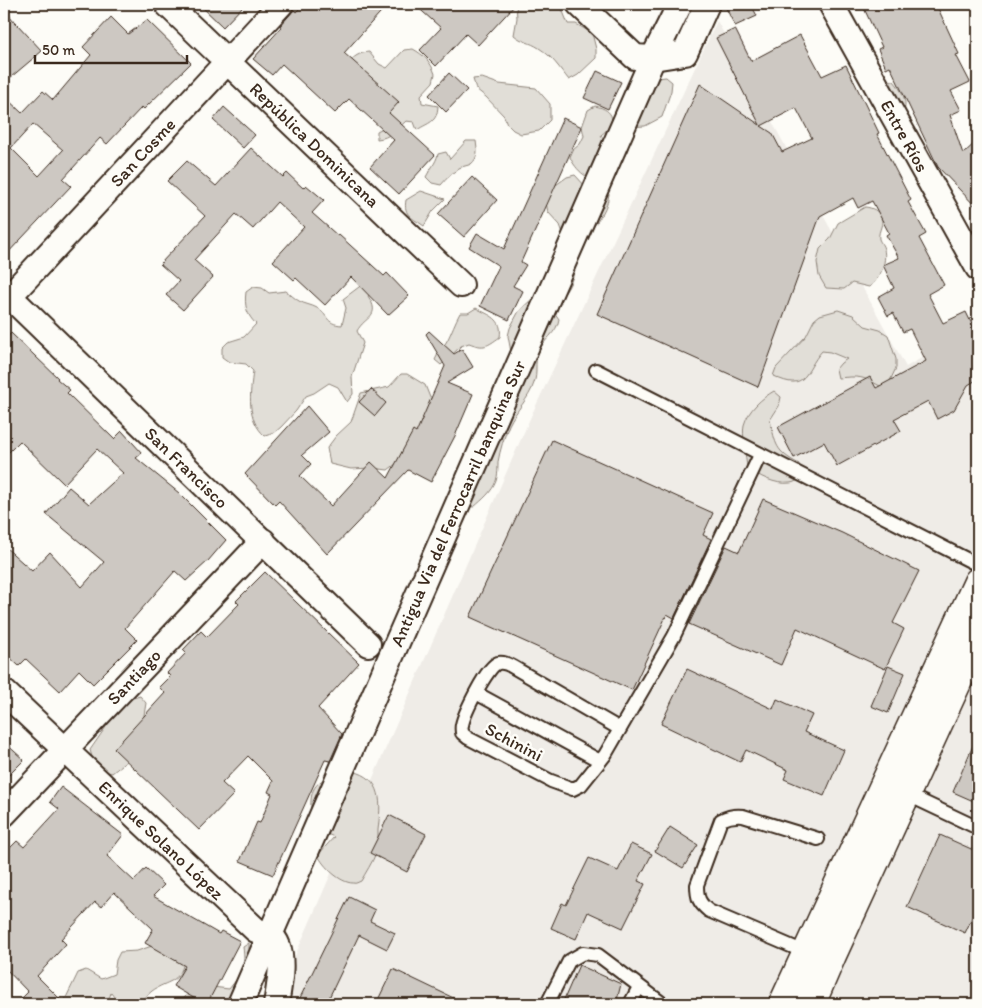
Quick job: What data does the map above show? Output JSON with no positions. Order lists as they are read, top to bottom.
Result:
{
  "streets": {
    "street": [
      "Entre Ríos",
      "República Dominicana",
      "San Cosme",
      "San Francisco",
      "Antigua Via del Ferrocarril banquina Sur",
      "Santiago",
      "Enrique Solano López"
    ],
    "lane": ["Schinini"]
  },
  "crossings": [
    ["República Dominicana", "San Cosme"],
    ["San Cosme", "San Francisco"],
    ["San Francisco", "Santiago"],
    ["Antigua Via del Ferrocarril banquina Sur", "Enrique Solano López"],
    ["Santiago", "Enrique Solano López"]
  ],
  "scale_bar": "50 m"
}
